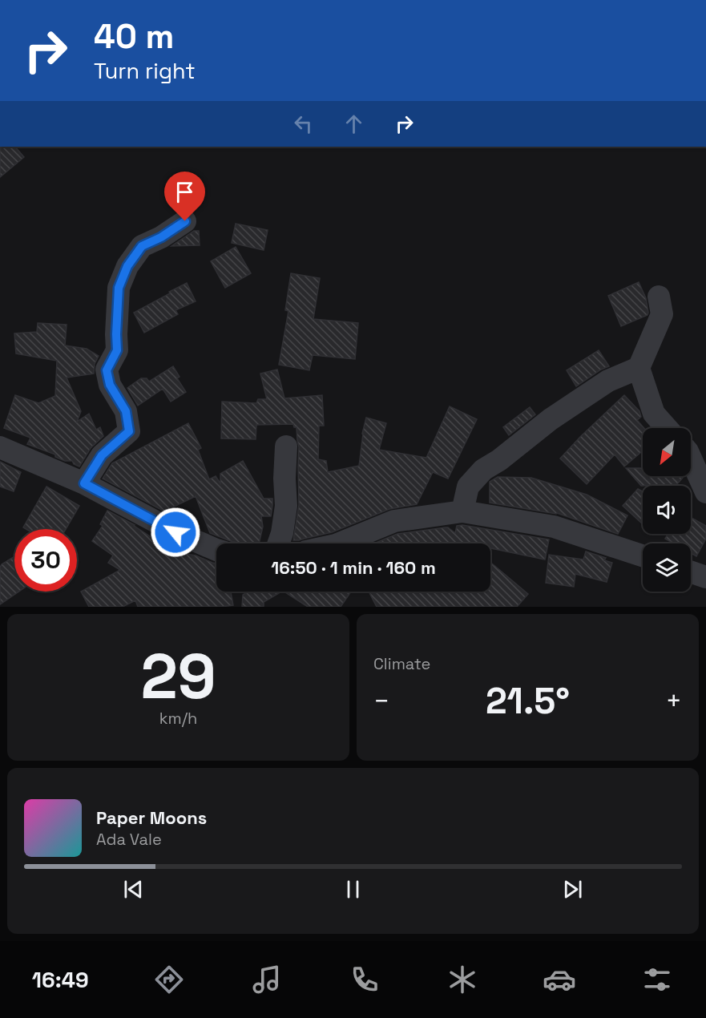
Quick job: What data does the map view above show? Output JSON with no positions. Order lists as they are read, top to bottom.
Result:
{
  "north": "bottom left",
  "page": {
    "turn": ["40 m", "Turn right"],
    "limit": "30",
    "trip": "16:50 · 1 min · 160 m",
    "tile": [
      ["29", "km/h"],
      "Climate"
    ],
    "heat": ["−", "21.5°", "+"],
    "song": ["Paper Moons", "Ada Vale"],
    "tabs": "16:49"
  }
}
